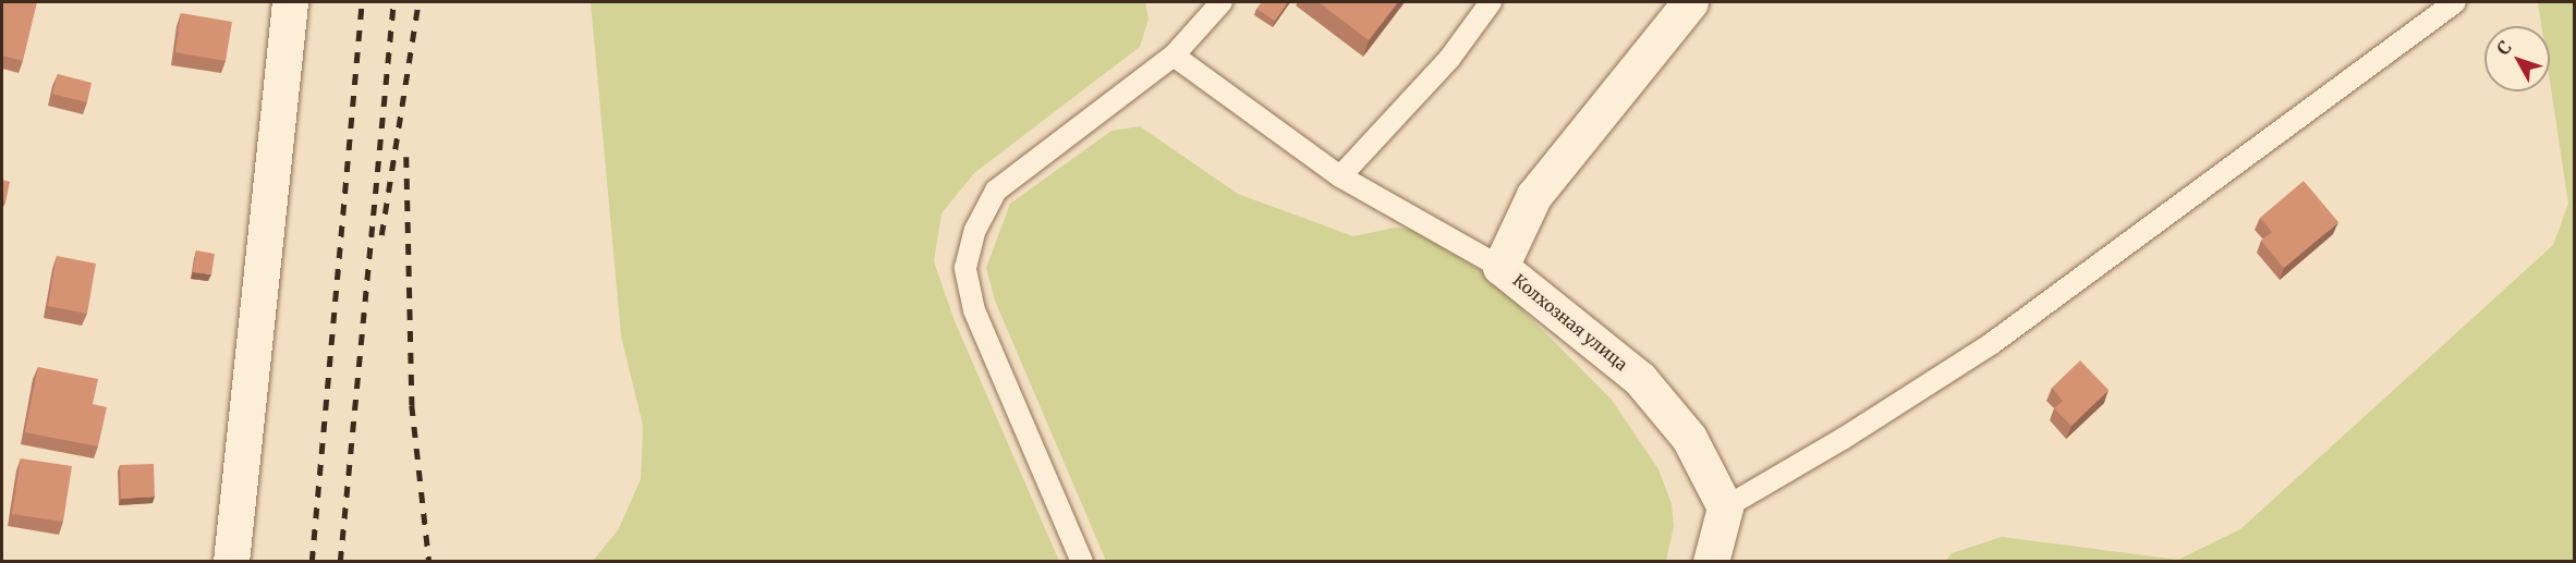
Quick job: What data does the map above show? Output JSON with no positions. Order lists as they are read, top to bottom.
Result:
{
  "streets": {
    "street": ["Колхозная улица"]
  },
  "north": "top left"
}
